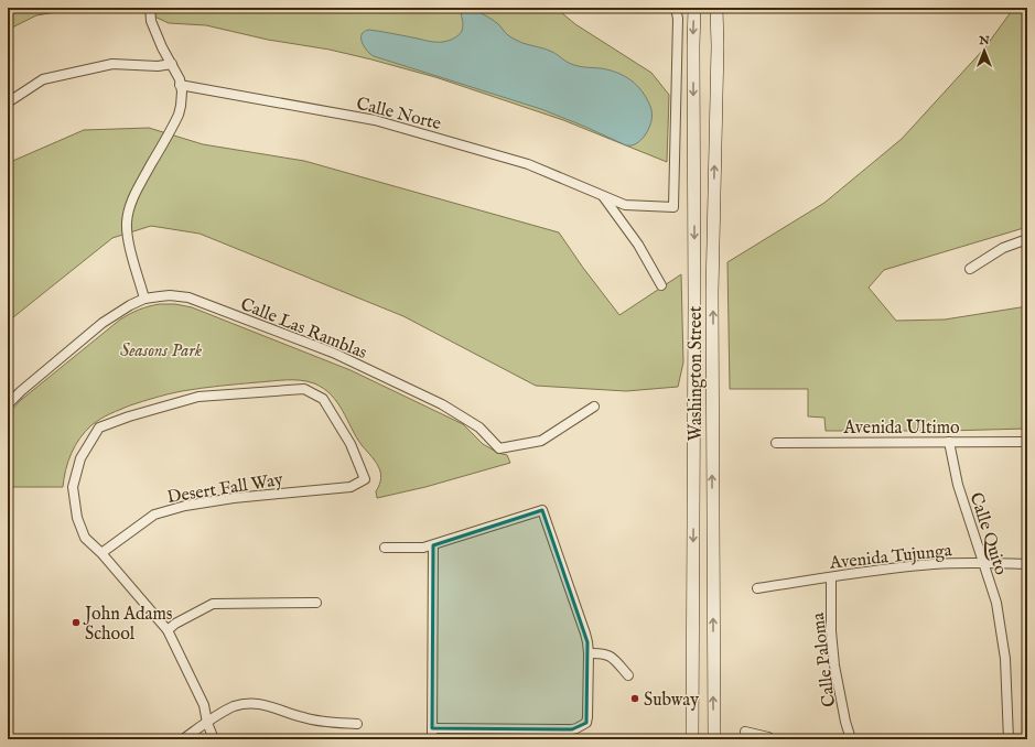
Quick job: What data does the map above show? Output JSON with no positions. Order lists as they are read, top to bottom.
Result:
{
  "streets": {
    "main road": ["Washington Street"],
    "street": [
      "Calle Norte",
      "Calle Las Ramblas",
      "Avenida Ultimo",
      "Desert Fall Way",
      "Calle Quito",
      "Avenida Tujunga",
      "Calle Paloma"
    ]
  },
  "crossings": [
    ["Avenida Ultimo", "Calle Quito"],
    ["Calle Quito", "Avenida Tujunga"],
    ["Avenida Tujunga", "Calle Paloma"]
  ],
  "parks": ["Seasons Park"],
  "places": ["John Adams School", "Subway"],
  "north": "top"
}
